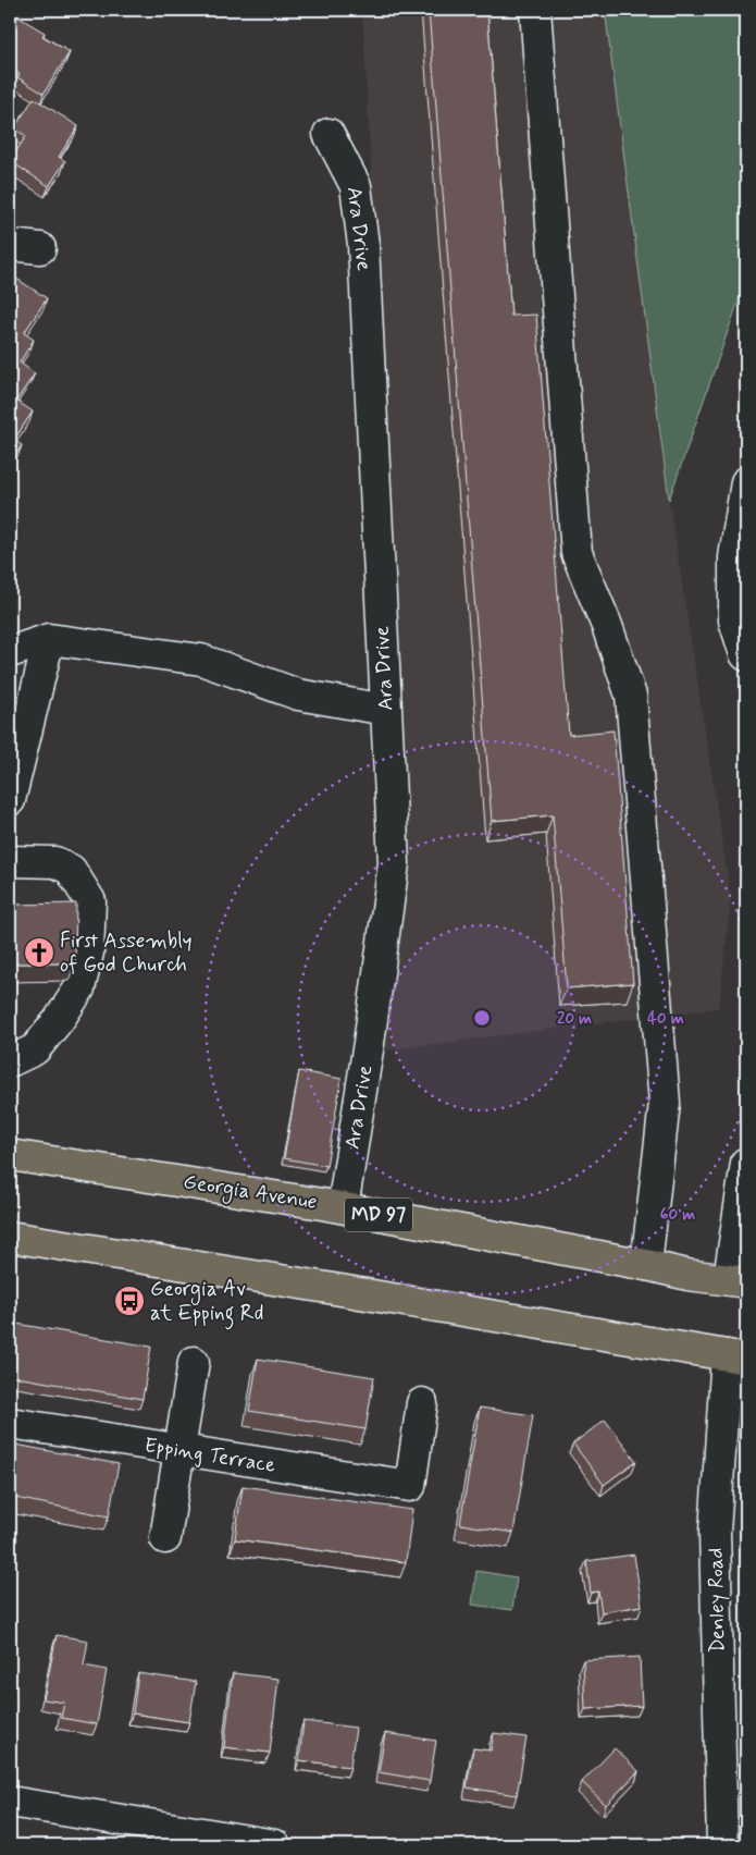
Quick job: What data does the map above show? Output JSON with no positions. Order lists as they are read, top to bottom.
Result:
{
  "streets": {
    "main road": ["Georgia Avenue", "MD 97"],
    "street": ["Ara Drive", "Epping Terrace", "Denley Road"]
  },
  "crossings": [
    ["Ara Drive", "Georgia Avenue"]
  ],
  "places": {
    "church": ["First Assembly of God Church"],
    "bus stop": ["Georgia Av at Epping Rd"]
  },
  "rings": ["20 m", "40 m", "60 m"]
}
